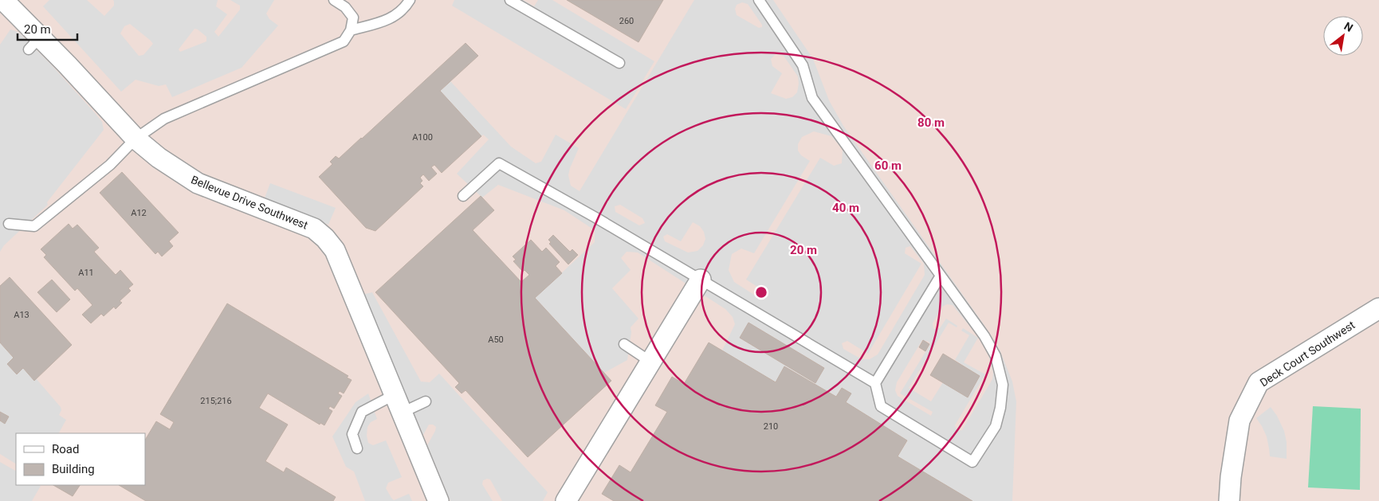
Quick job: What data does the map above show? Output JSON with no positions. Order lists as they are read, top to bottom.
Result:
{
  "streets": {
    "street": ["Bellevue Drive Southwest", "Deck Court Southwest"]
  },
  "house_numbers": [
    "260",
    "A100",
    "A12",
    "A11",
    "A13",
    "A50",
    "215;216",
    "210"
  ],
  "legend": ["Road", "Building"],
  "scale_bar": "20 m",
  "north": "top right",
  "rings": [
    "80 m",
    "60 m",
    "40 m",
    "20 m"
  ]
}
